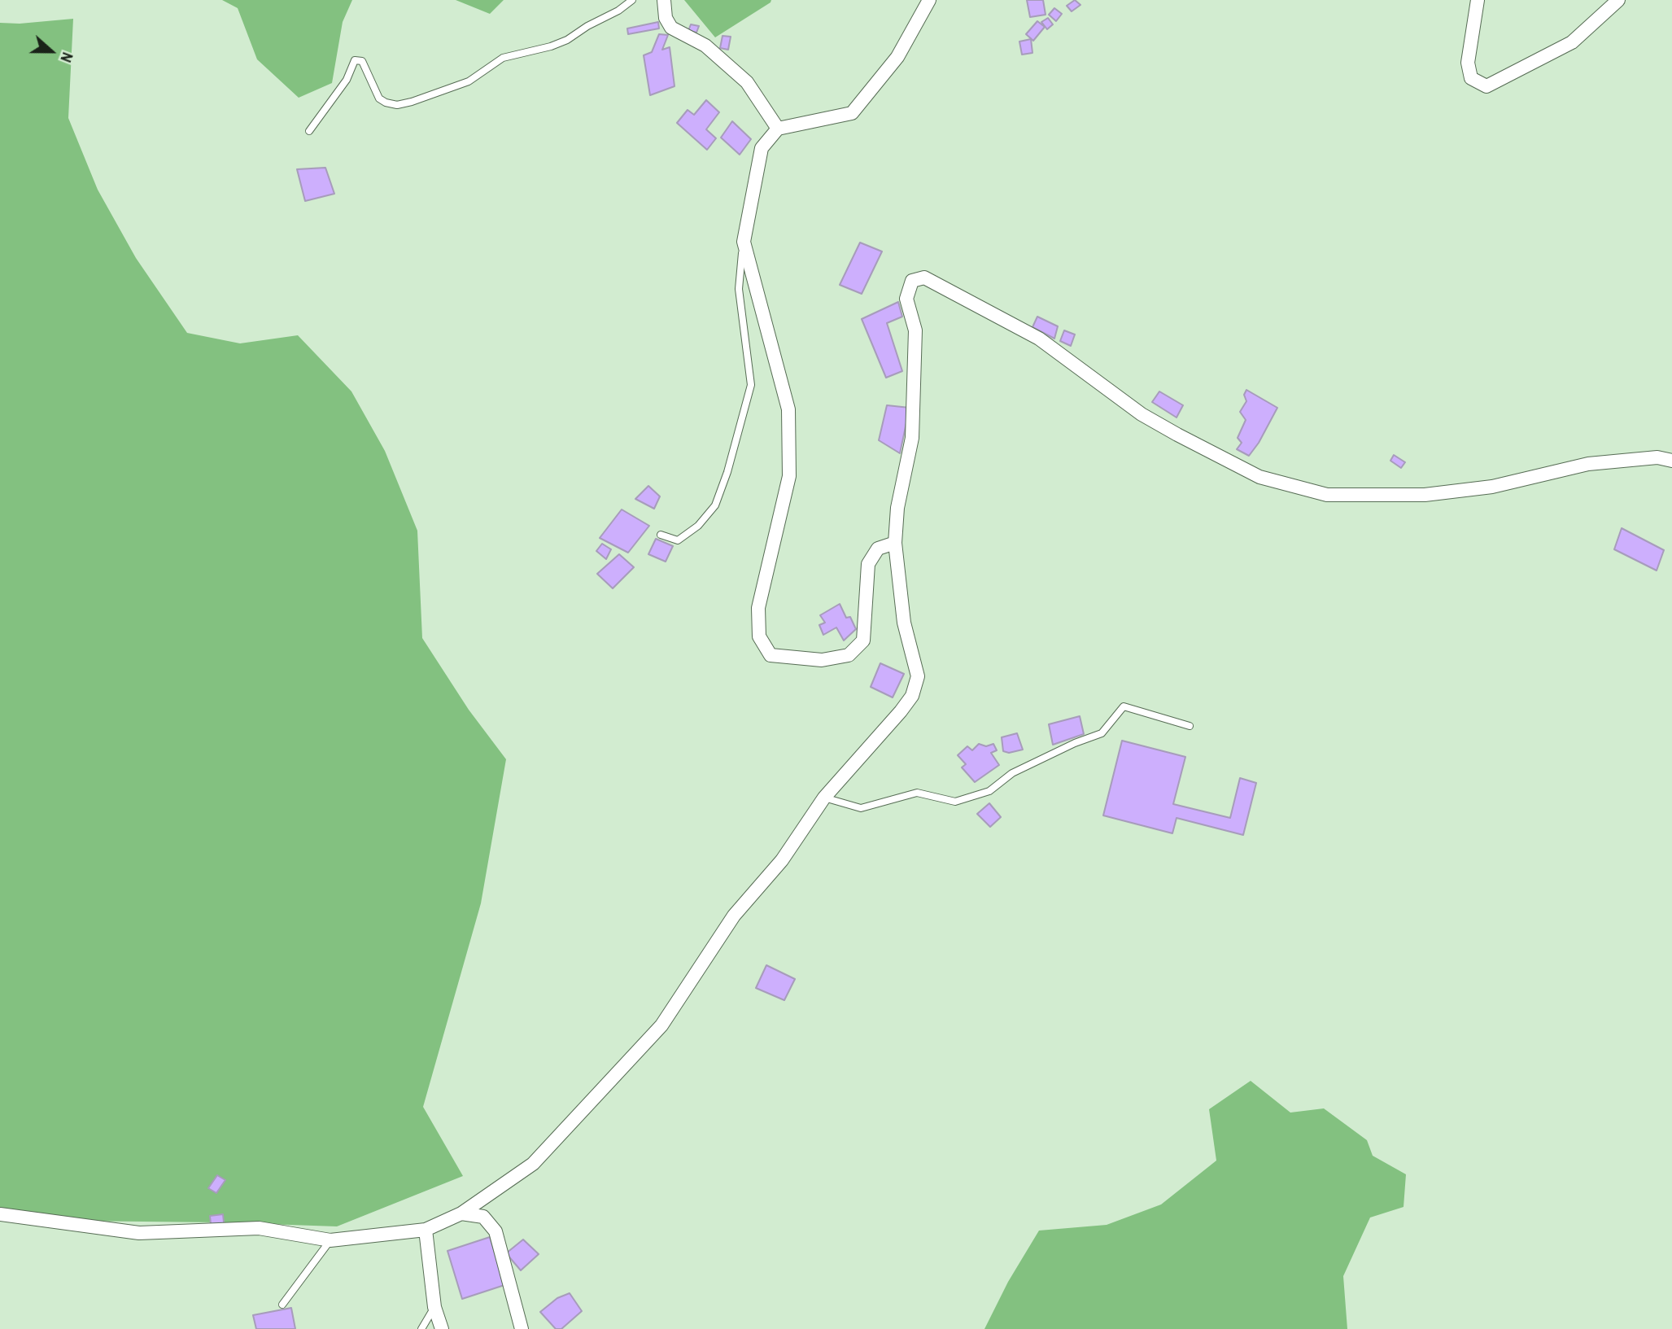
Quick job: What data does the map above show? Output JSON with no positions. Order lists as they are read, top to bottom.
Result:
{
  "north": "right"
}
